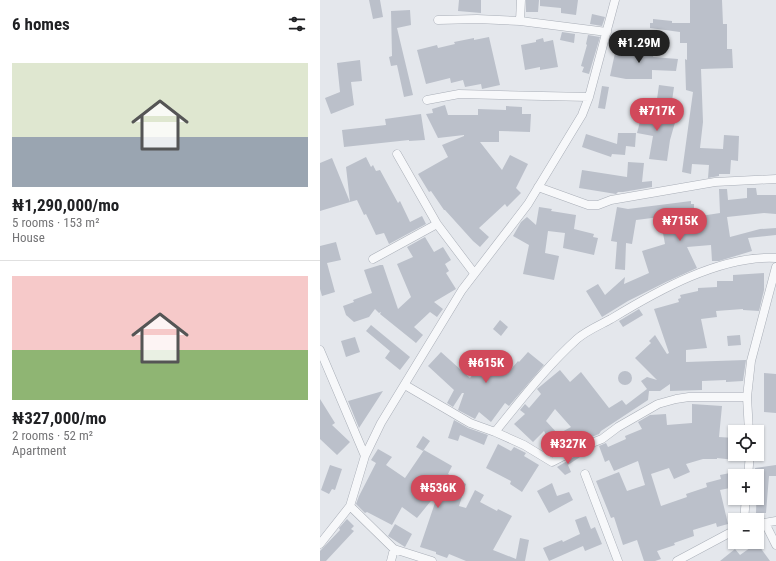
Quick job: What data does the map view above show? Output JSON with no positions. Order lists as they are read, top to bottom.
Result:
{
  "page": {
    "heading": "6 homes",
    "price": [
      "₦1.29M",
      "₦717K",
      "₦715K",
      "₦615K",
      "₦327K",
      "₦536K"
    ],
    "list": [
      {
        "name": "₦1,290,000/mo",
        "note": "5 rooms · 153 m² · House"
      },
      {
        "name": "₦327,000/mo",
        "note": "2 rooms · 52 m² · Apartment"
      }
    ],
    "map_buttons": ["+", "−"]
  }
}
